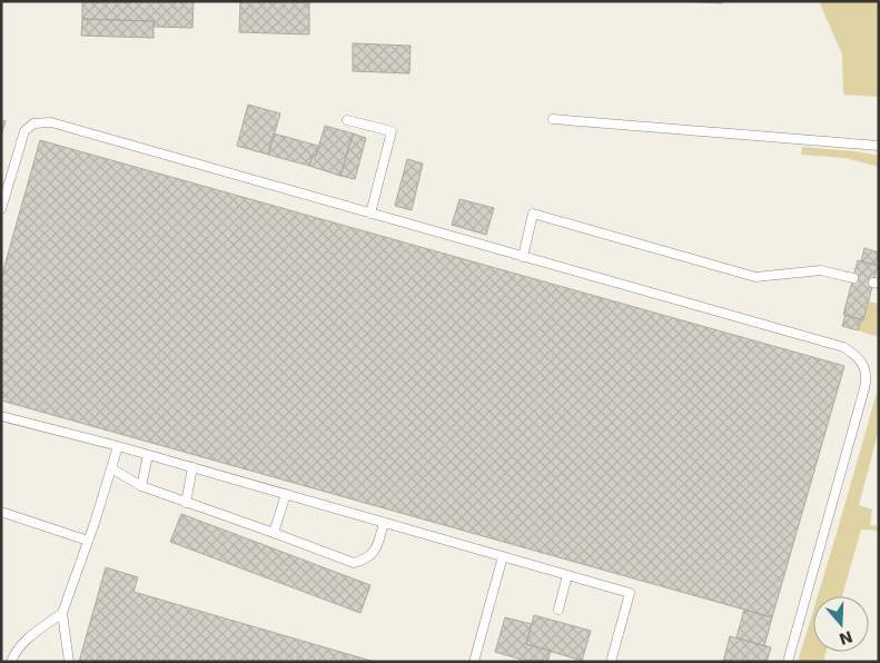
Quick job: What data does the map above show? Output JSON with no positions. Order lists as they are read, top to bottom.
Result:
{
  "north": "bottom"
}
